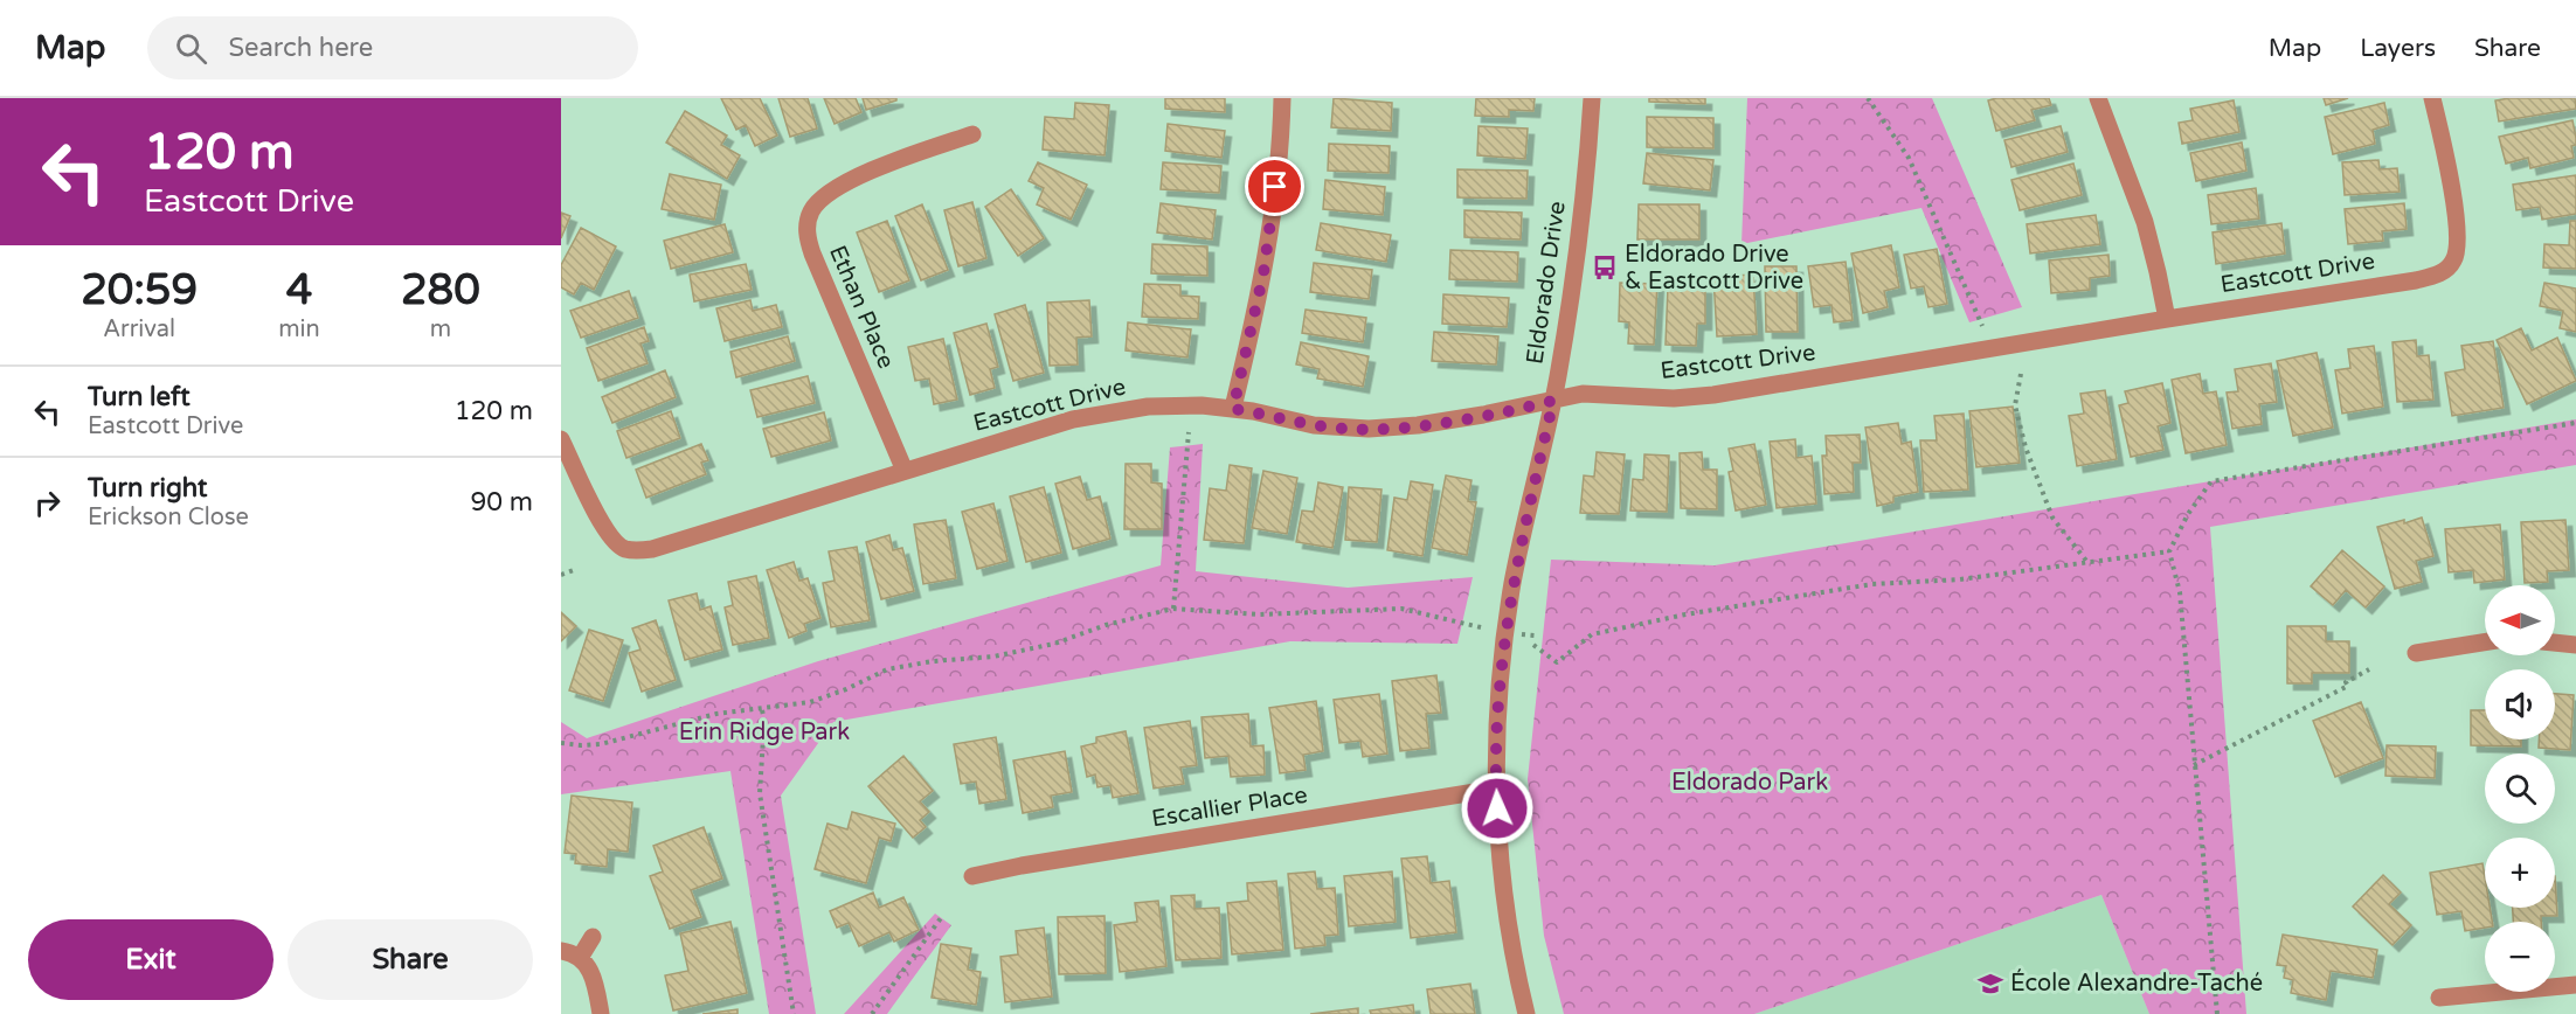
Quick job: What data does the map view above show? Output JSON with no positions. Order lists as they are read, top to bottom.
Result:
{
  "streets": {
    "street": [
      "Eastcott Drive",
      "Eldorado Drive",
      "Ethan Place",
      "Escallier Place"
    ]
  },
  "crossings": [
    ["Eastcott Drive", "Eldorado Drive"],
    ["Eastcott Drive", "Ethan Place"],
    ["Eldorado Drive", "Escallier Place"]
  ],
  "parks": ["Erin Ridge Park", "Eldorado Park"],
  "places": {
    "bus stop": ["Eldorado Drive & Eastcott Drive"],
    "school or university": ["École Alexandre-Taché"]
  },
  "north": "left",
  "page": {
    "header": "Map",
    "search": "Search here",
    "nav": ["Map", "Layers", "Share"],
    "turn": ["120 m", "Eastcott Drive"],
    "eta": [
      "20:59",
      "Arrival",
      "4",
      "min",
      "280",
      "m"
    ],
    "list": [
      {
        "name": "Turn left",
        "note": "Eastcott Drive",
        "value": "120 m"
      },
      {
        "name": "Turn right",
        "note": "Erickson Close",
        "value": "90 m"
      }
    ],
    "map_buttons": ["+", "−"],
    "buttons": ["Exit", "Share"]
  }
}
